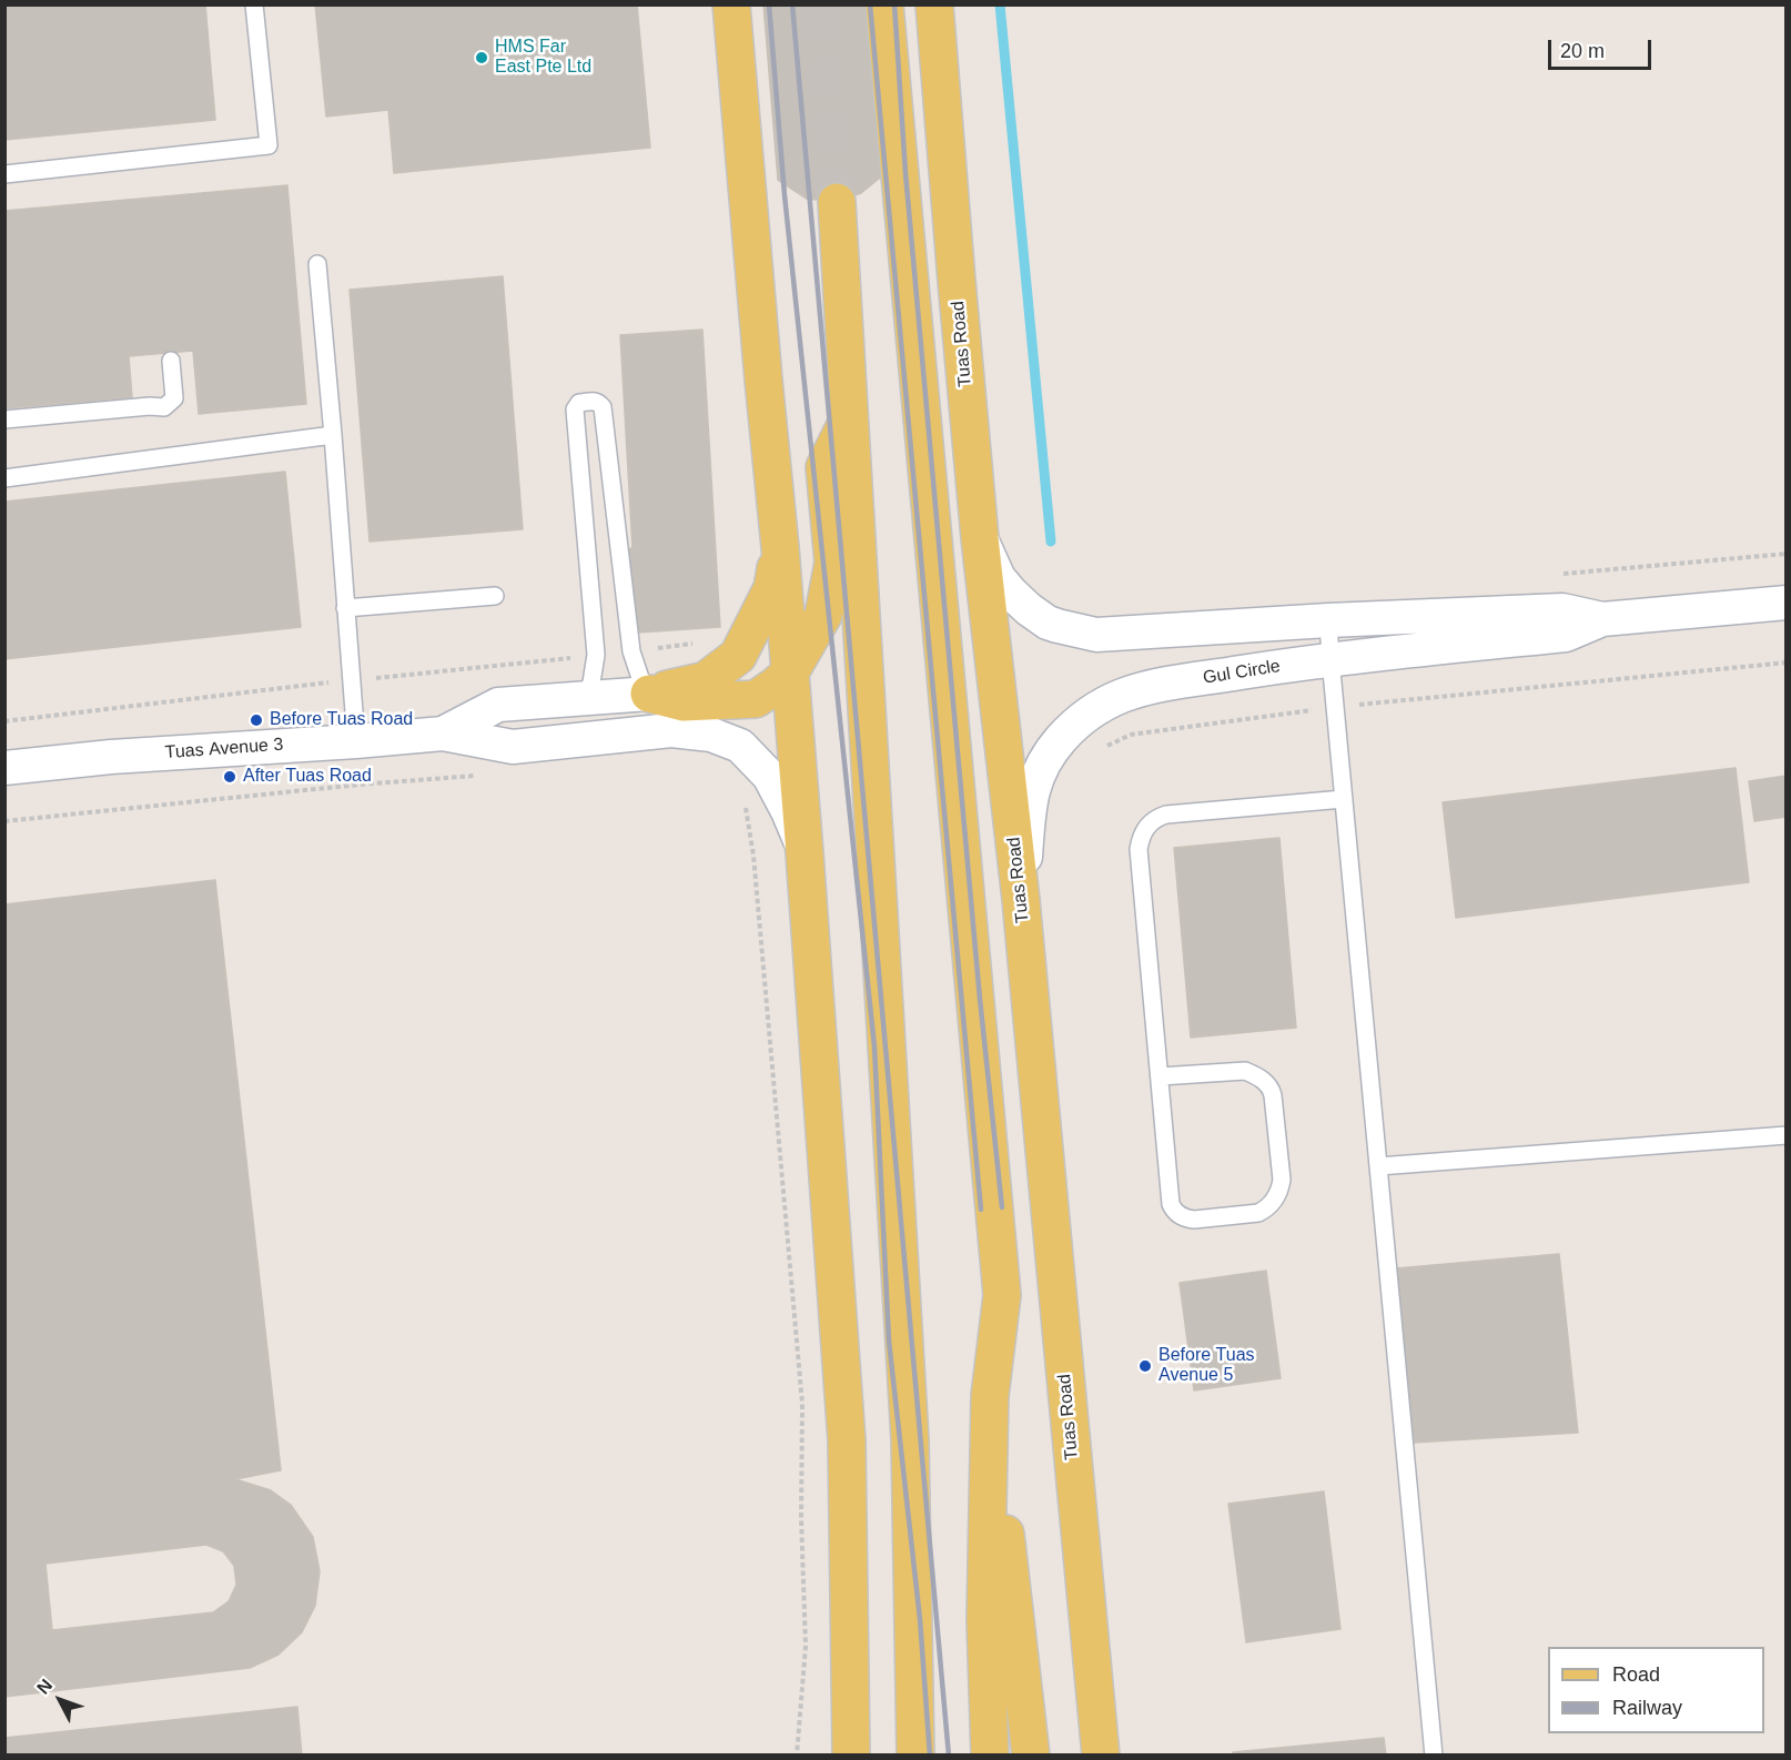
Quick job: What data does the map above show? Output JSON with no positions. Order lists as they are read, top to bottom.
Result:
{
  "streets": {
    "main road": ["Tuas Road"],
    "street": ["Gul Circle", "Tuas Avenue 3"]
  },
  "crossings": [
    ["Tuas Road", "Gul Circle"]
  ],
  "places": [
    "HMS Far East Pte Ltd",
    "Before Tuas Road",
    "After Tuas Road",
    "Before Tuas Avenue 5"
  ],
  "legend": ["Road", "Railway"],
  "scale_bar": "20 m",
  "north": "top left"
}
